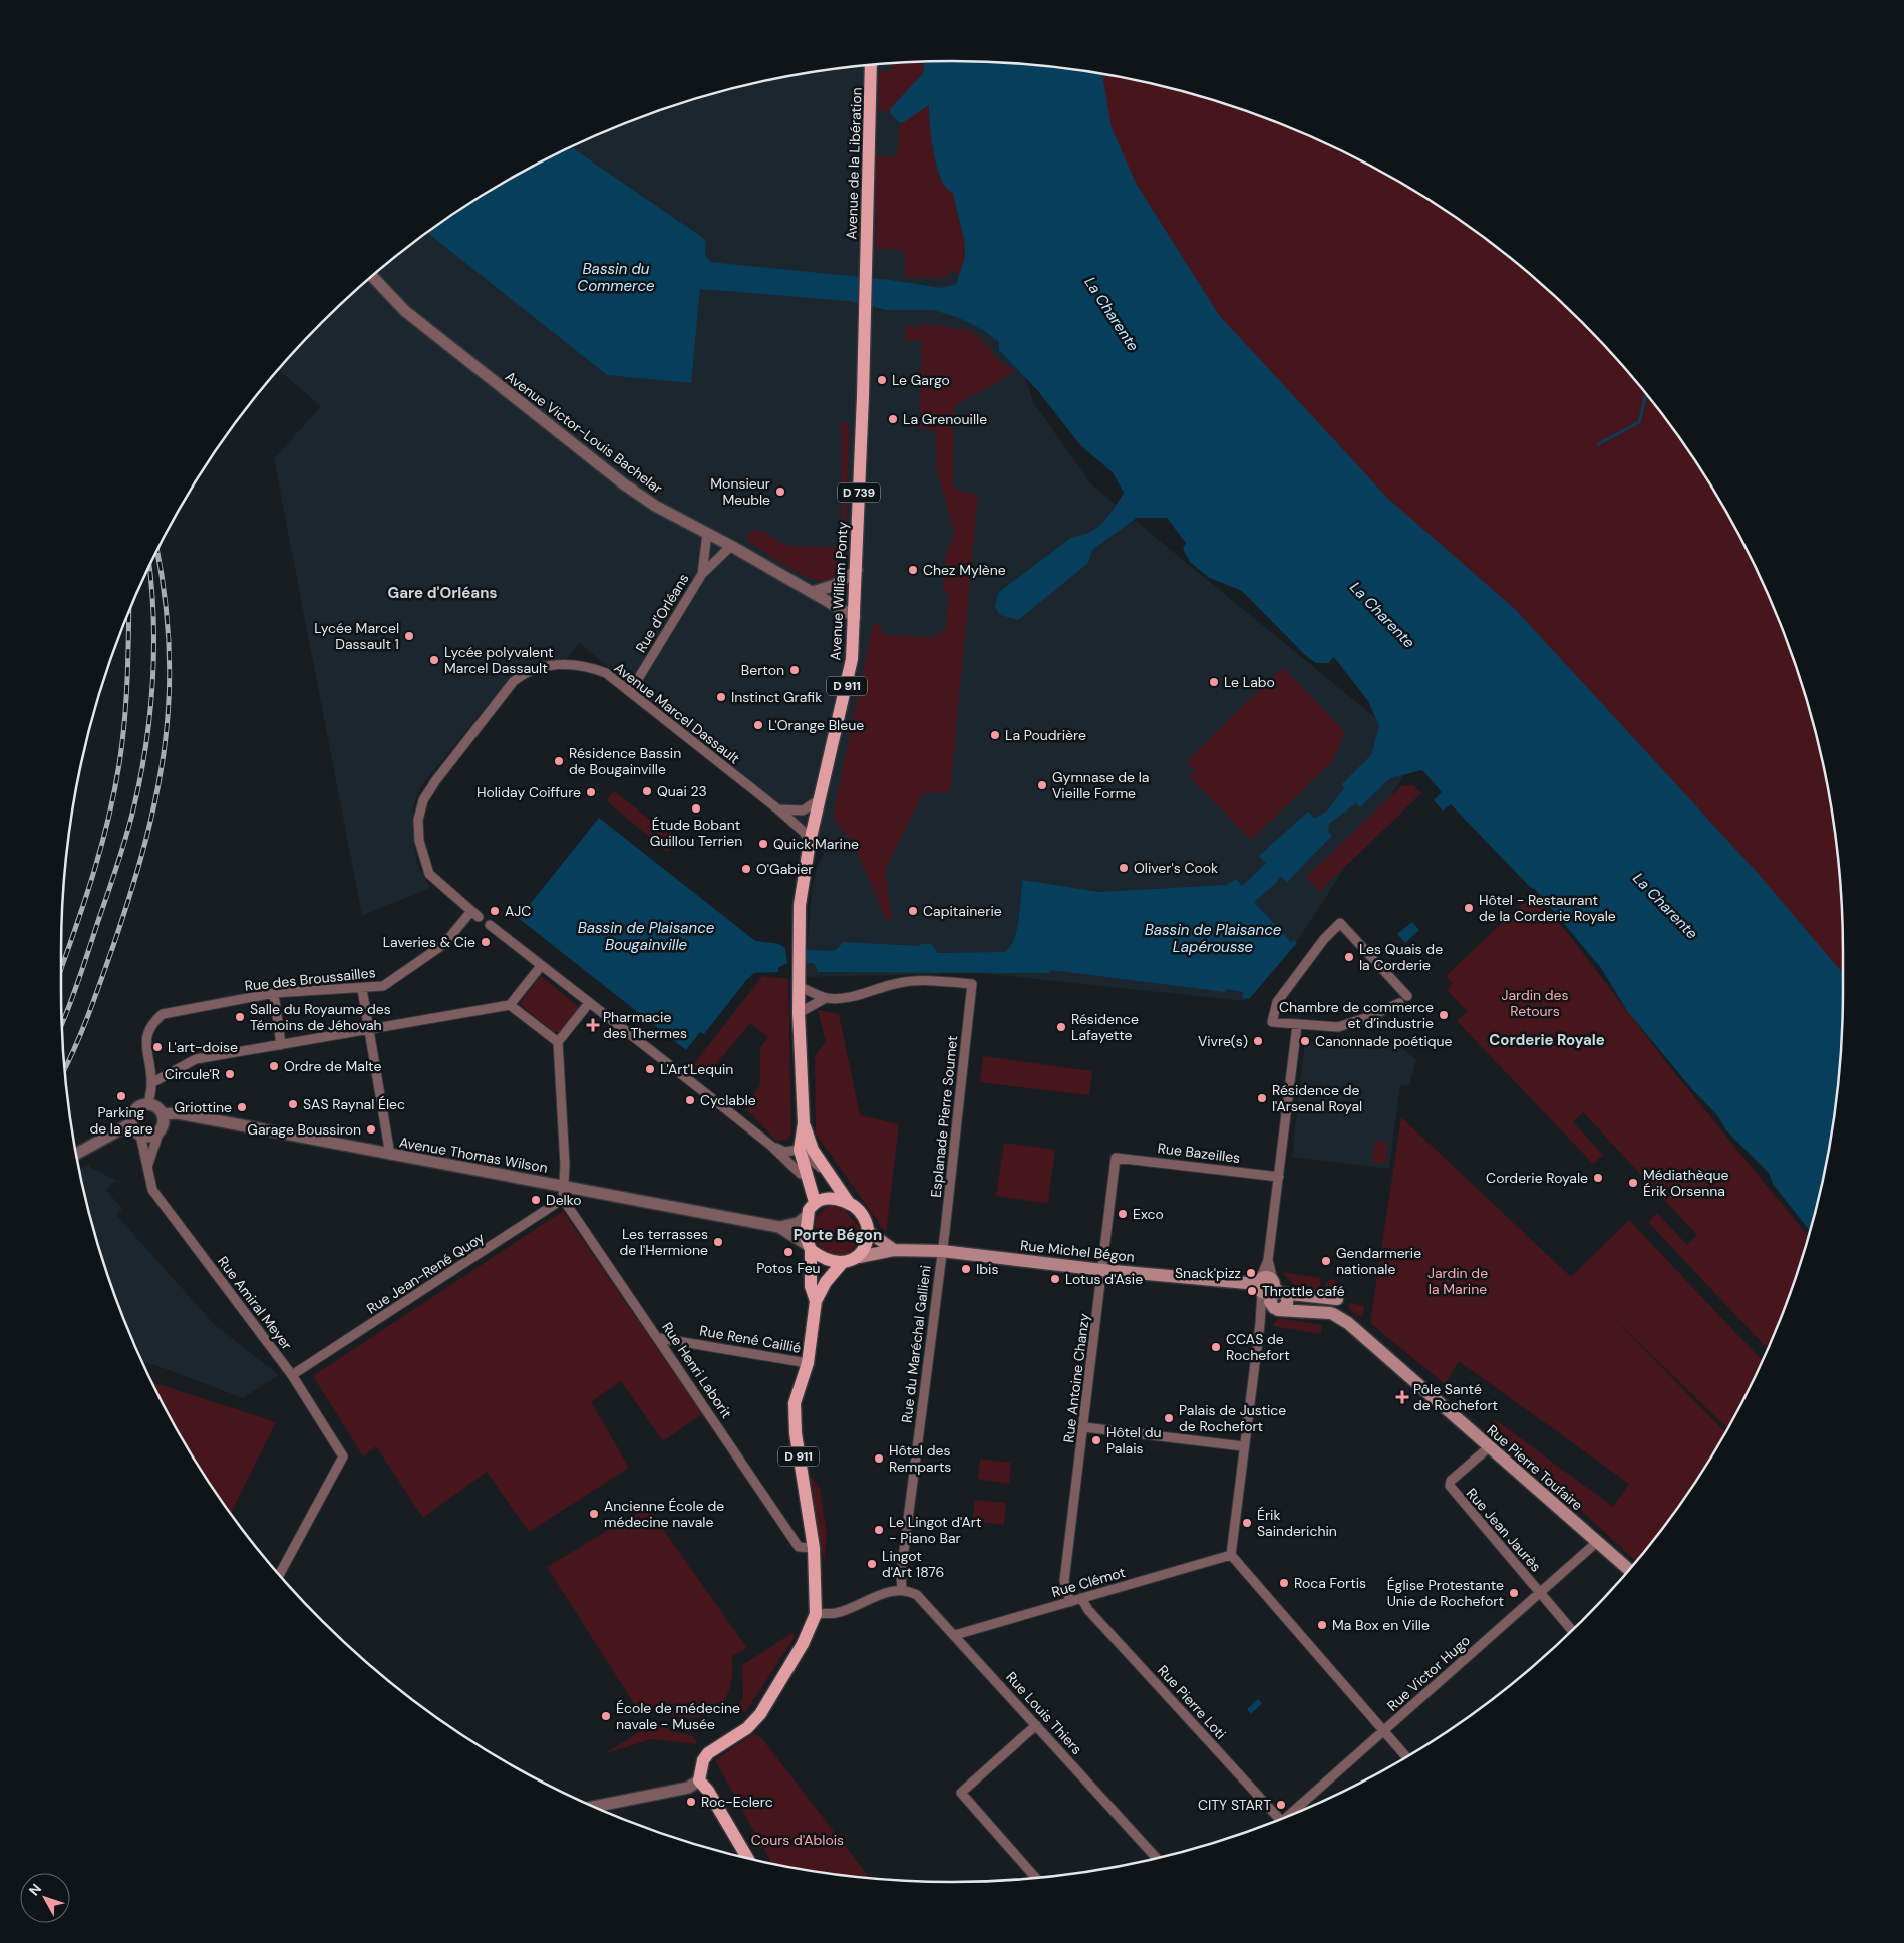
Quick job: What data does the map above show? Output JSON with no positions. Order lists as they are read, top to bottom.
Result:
{
  "streets": {
    "main road": [
      "Avenue de la Libération",
      "D 739",
      "Avenue William Ponty",
      "D 911",
      "Rue Michel Bégon",
      "Rue Pierre Toufaire"
    ],
    "street": [
      "Avenue Victor-Louis Bachelar",
      "Rue d'Orléans",
      "Avenue Marcel Dassault",
      "Rue des Broussailles",
      "Esplanade Pierre Soumet",
      "Rue Bazeilles",
      "Avenue Thomas Wilson",
      "Rue Jean-René Quoy",
      "Rue Amiral Meyer",
      "Rue René Caillié",
      "Rue du Maréchal Gallieni",
      "Rue Henri Laborit",
      "Rue Antoine Chanzy",
      "Rue Jean Jaurès",
      "Rue Clémot",
      "Rue Victor Hugo",
      "Rue Pierre Loti",
      "Rue Louis Thiers"
    ]
  },
  "crossings": [
    ["Avenue de la Libération", "Avenue William Ponty"],
    ["Avenue Victor-Louis Bachelar", "Avenue William Ponty"],
    ["Avenue Victor-Louis Bachelar", "Rue d'Orléans"],
    ["Avenue William Ponty", "D 911"],
    ["Avenue William Ponty", "Avenue Marcel Dassault"],
    ["Rue d'Orléans", "Avenue Marcel Dassault"],
    ["D 911", "Avenue Thomas Wilson"],
    ["D 911", "Rue Michel Bégon"],
    ["D 911", "Rue René Caillié"],
    ["D 911", "Rue Henri Laborit"],
    ["Avenue Marcel Dassault", "Rue des Broussailles"],
    ["Rue des Broussailles", "Avenue Thomas Wilson"],
    ["Rue des Broussailles", "Rue Amiral Meyer"],
    ["Esplanade Pierre Soumet", "Rue Michel Bégon"],
    ["Esplanade Pierre Soumet", "Rue du Maréchal Gallieni"],
    ["Rue Bazeilles", "Rue Antoine Chanzy"],
    ["Avenue Thomas Wilson", "Rue Michel Bégon"],
    ["Avenue Thomas Wilson", "Rue Amiral Meyer"],
    ["Rue Michel Bégon", "Rue du Maréchal Gallieni"],
    ["Rue Michel Bégon", "Rue Antoine Chanzy"],
    ["Rue Jean-René Quoy", "Rue Amiral Meyer"],
    ["Rue Jean-René Quoy", "Rue Henri Laborit"],
    ["Rue René Caillié", "Rue Henri Laborit"],
    ["Rue du Maréchal Gallieni", "Rue Louis Thiers"],
    ["Rue Antoine Chanzy", "Rue Clémot"],
    ["Rue Pierre Toufaire", "Rue Jean Jaurès"],
    ["Rue Pierre Toufaire", "Rue Victor Hugo"],
    ["Rue Jean Jaurès", "Rue Victor Hugo"],
    ["Rue Clémot", "Rue Pierre Loti"],
    ["Rue Clémot", "Rue Louis Thiers"]
  ],
  "districts": ["Gare d'Orléans", "Corderie Royale", "Porte Bégon"],
  "water": [
    "Bassin du Commerce",
    "La Charente",
    "Bassin de Plaisance Bougainville",
    "Bassin de Plaisance Lapérousse"
  ],
  "parks": ["Jardin des Retours", "Jardin de la Marine", "Cours d'Ablois"],
  "places": {
    "other": [
      "Le Gargo",
      "La Grenouille",
      "Monsieur Meuble",
      "Chez Mylène",
      "Lycée Marcel Dassault 1",
      "Lycée polyvalent Marcel Dassault",
      "Berton",
      "Le Labo",
      "Instinct Grafik",
      "L'Orange Bleue",
      "La Poudrière",
      "Résidence Bassin de Bougainville",
      "Gymnase de la Vieille Forme",
      "Quai 23",
      "Holiday Coiffure",
      "Étude Bobant Guillou Terrien",
      "Quick Marine",
      "Oliver's Cook",
      "O'Gabier",
      "Hôtel - Restaurant de la Corderie Royale",
      "AJC",
      "Capitainerie",
      "Laveries & Cie",
      "Les Quais de la Corderie",
      "Chambre de commerce et d’industrie",
      "Salle du Royaume des Témoins de Jéhovah",
      "Résidence Lafayette",
      "Vivre(s)",
      "Canonnade poétique",
      "L'art-doise",
      "Ordre de Malte",
      "L'Art'Lequin",
      "Circule'R",
      "Parking de la gare",
      "Résidence de l'Arsenal Royal",
      "Cyclable",
      "SAS Raynal Élec",
      "Griottine",
      "Garage Boussiron",
      "Corderie Royale",
      "Médiathèque Érik Orsenna",
      "Delko",
      "Exco",
      "Les terrasses de l'Hermione",
      "Potos Feu",
      "Gendarmerie nationale",
      "Ibis",
      "Snack'pizz",
      "Lotus d'Asie",
      "Throttle café",
      "CCAS de Rochefort",
      "Palais de Justice de Rochefort",
      "Hôtel du Palais",
      "Hôtel des Remparts",
      "Ancienne École de médecine navale",
      "Érik Sainderichin",
      "Le Lingot d'Art - Piano Bar",
      "Lingot d'Art 1876",
      "Roca Fortis",
      "Église Protestante Unie de Rochefort",
      "Ma Box en Ville",
      "École de médecine navale - Musée",
      "Roc-Eclerc",
      "CITY START"
    ],
    "health": ["Pharmacie des Thermes", "Pôle Santé de Rochefort"]
  },
  "north": "top left"
}
